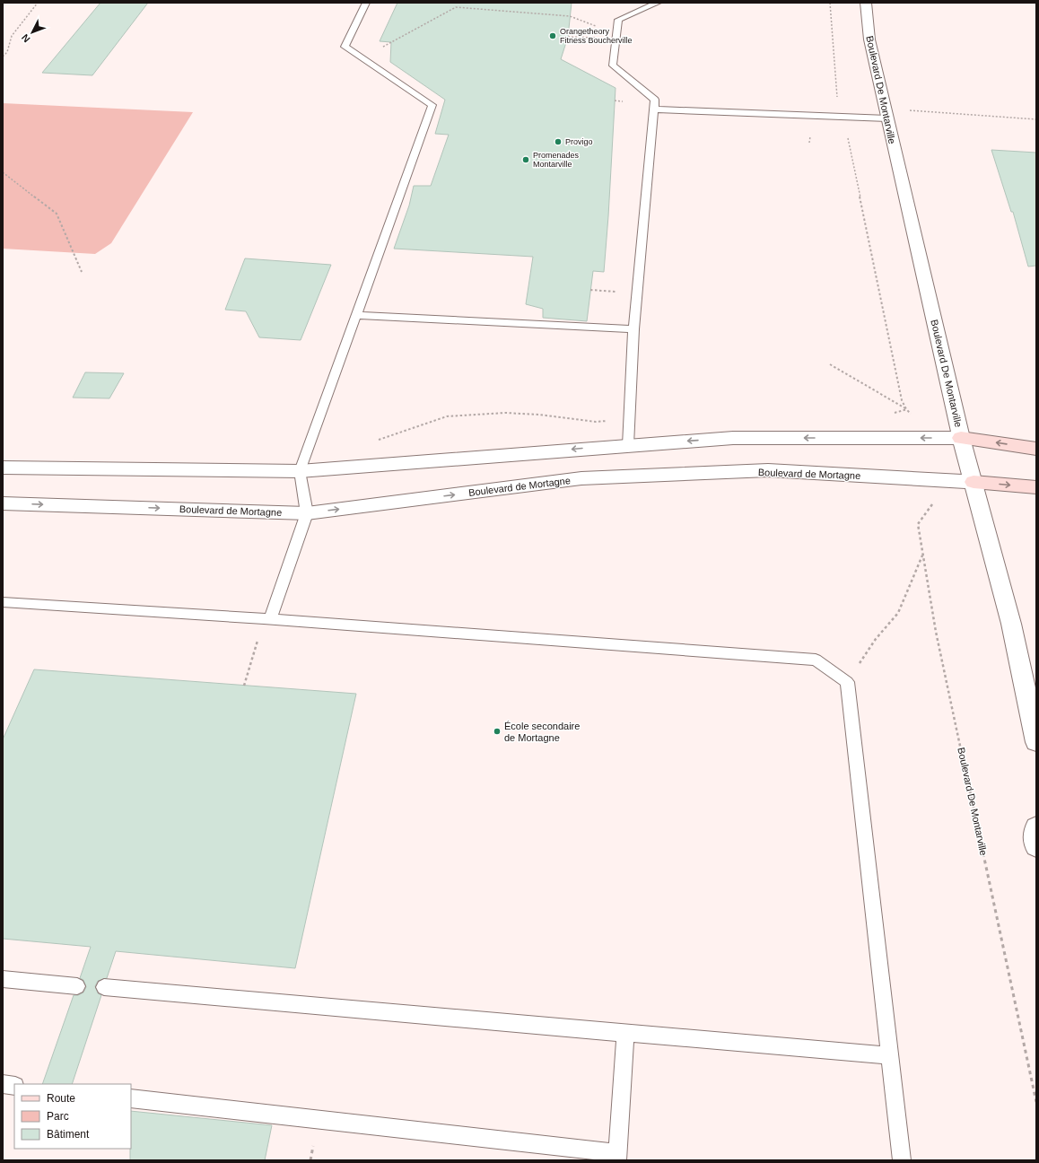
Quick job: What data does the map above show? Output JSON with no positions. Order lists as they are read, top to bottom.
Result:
{
  "streets": {
    "main road": ["Boulevard de Mortagne"],
    "street": ["Boulevard De Montarville"]
  },
  "crossings": [
    ["Boulevard De Montarville", "Boulevard de Mortagne"]
  ],
  "one_way": ["Boulevard de Mortagne"],
  "places": [
    "Orangetheory Fitness Boucherville",
    "Provigo",
    "Promenades Montarville",
    "École secondaire de Mortagne"
  ],
  "legend": ["Route", "Parc", "Bâtiment"],
  "north": "bottom left"
}
